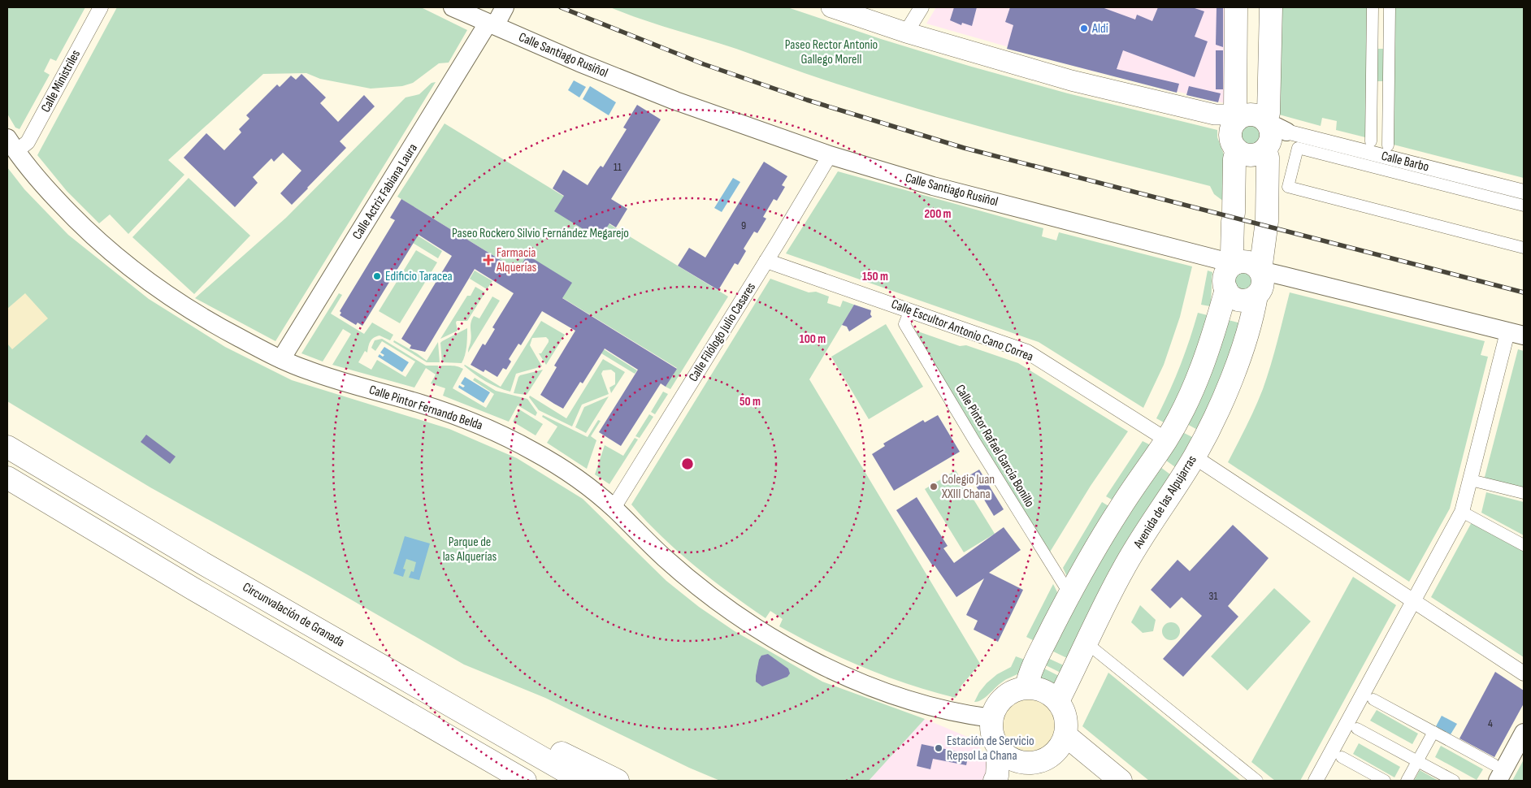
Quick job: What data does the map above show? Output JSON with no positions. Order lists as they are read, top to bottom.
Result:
{
  "streets": {
    "main road": ["Avenida de las Alpujarras", "Circunvalación de Granada"],
    "street": [
      "Calle Santiago Rusiñol",
      "Calle Ministriles",
      "Calle Barbo",
      "Calle Actriz Fabiana Laura",
      "Calle Escultor Antonio Cano Correa",
      "Calle Filólogo Julio Casares",
      "Calle Pintor Fernando Belda",
      "Calle Pintor Rafael García Bonillo"
    ]
  },
  "crossings": [
    ["Calle Santiago Rusiñol", "Calle Actriz Fabiana Laura"],
    ["Calle Santiago Rusiñol", "Calle Filólogo Julio Casares"],
    ["Calle Santiago Rusiñol", "Avenida de las Alpujarras"],
    ["Calle Ministriles", "Calle Pintor Fernando Belda"],
    ["Calle Barbo", "Avenida de las Alpujarras"],
    ["Calle Actriz Fabiana Laura", "Calle Pintor Fernando Belda"],
    ["Calle Escultor Antonio Cano Correa", "Calle Filólogo Julio Casares"],
    ["Calle Escultor Antonio Cano Correa", "Calle Pintor Rafael García Bonillo"],
    ["Calle Filólogo Julio Casares", "Calle Pintor Fernando Belda"],
    ["Calle Pintor Fernando Belda", "Avenida de las Alpujarras"]
  ],
  "parks": ["Paseo Rector Antonio Gallego Morell", "Paseo Rockero Silvio Fernández Megarejo", "Parque de las Alquerías"],
  "places": {
    "other": [
      "Aldi",
      "Edificio Taracea",
      "Colegio Juan XXIII Chana",
      "Estación de Servicio Repsol La Chana"
    ],
    "health": ["Farmacia Alquerías"]
  },
  "house_numbers": [
    "11",
    "9",
    "31",
    "4"
  ],
  "rings": [
    "200 m",
    "150 m",
    "100 m",
    "50 m"
  ]
}
